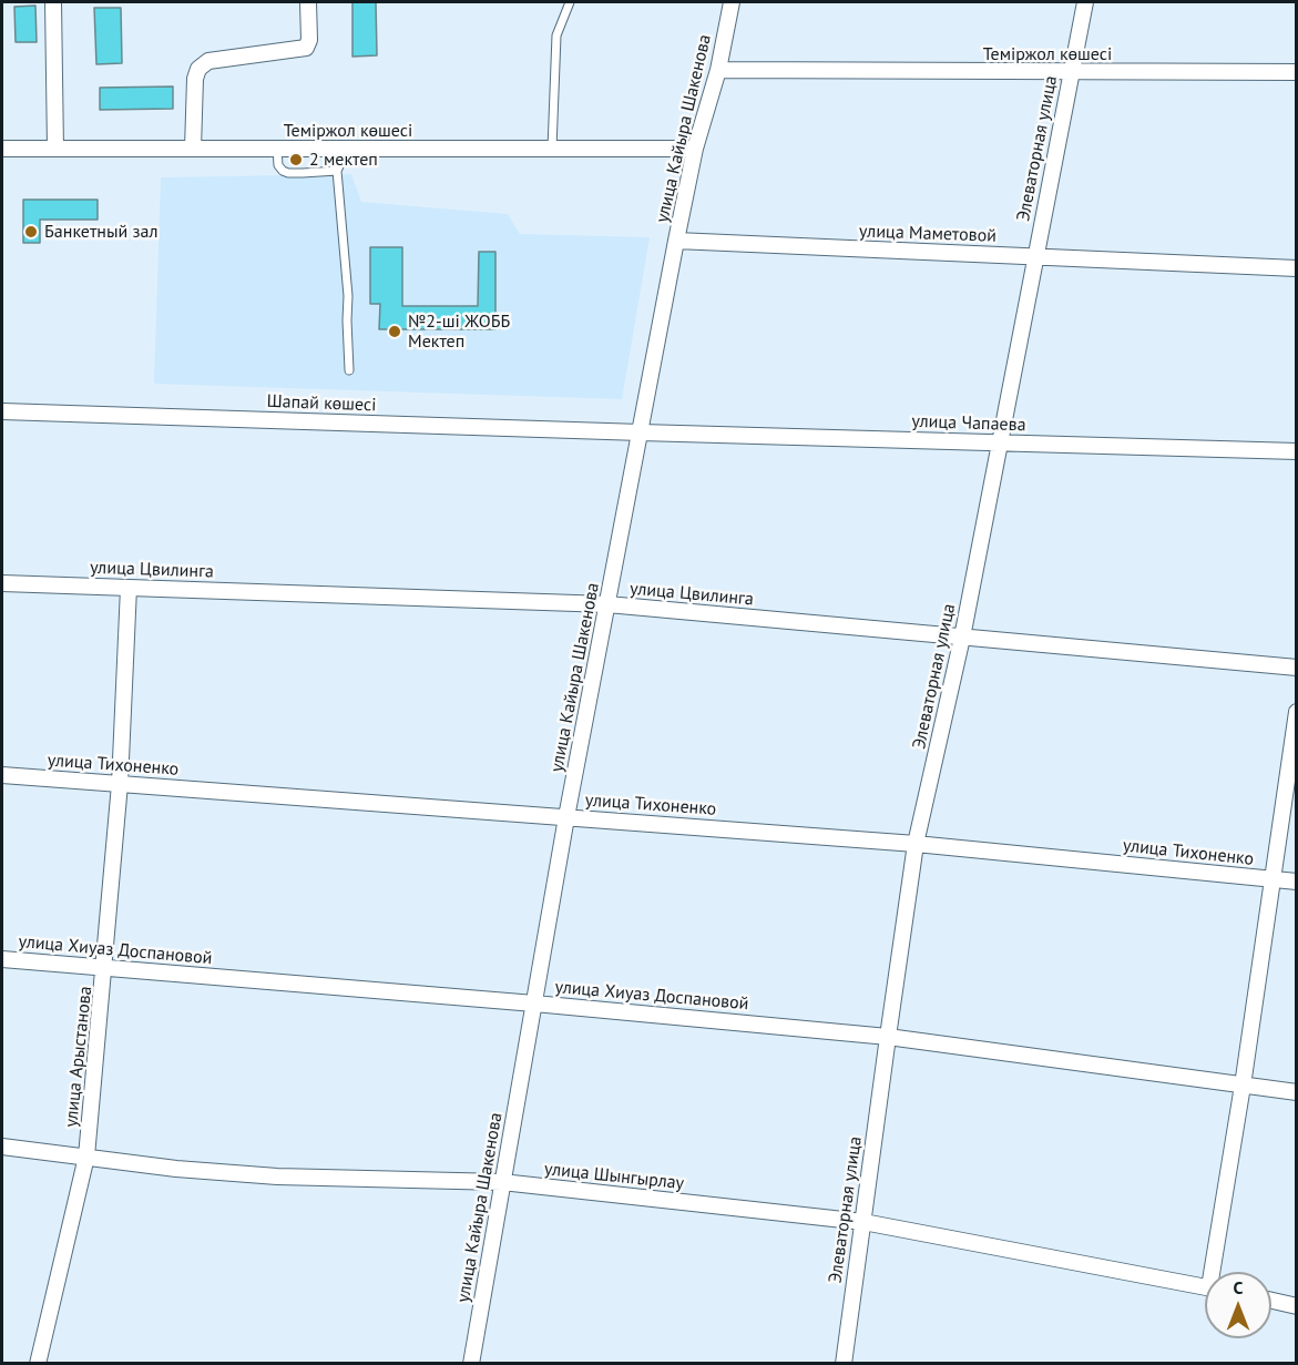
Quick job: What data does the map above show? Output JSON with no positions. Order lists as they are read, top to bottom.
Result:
{
  "streets": {
    "street": [
      "Теміржол көшесі",
      "улица Кайыра Шакенова",
      "Элеваторная улица",
      "улица Маметовой",
      "Шапай көшесі",
      "улица Чапаева",
      "улица Цвилинга",
      "улица Тихоненко",
      "улица Хиуаз Доспановой",
      "улица Арыстанова",
      "улица Шынгырлау"
    ]
  },
  "crossings": [
    ["Теміржол көшесі", "улица Кайыра Шакенова"],
    ["Теміржол көшесі", "Элеваторная улица"],
    ["улица Кайыра Шакенова", "улица Маметовой"],
    ["улица Кайыра Шакенова", "Шапай көшесі"],
    ["улица Кайыра Шакенова", "улица Чапаева"],
    ["улица Кайыра Шакенова", "улица Цвилинга"],
    ["улица Кайыра Шакенова", "улица Тихоненко"],
    ["улица Кайыра Шакенова", "улица Хиуаз Доспановой"],
    ["улица Кайыра Шакенова", "улица Шынгырлау"],
    ["Элеваторная улица", "улица Маметовой"],
    ["Элеваторная улица", "улица Чапаева"],
    ["Элеваторная улица", "улица Цвилинга"],
    ["Элеваторная улица", "улица Тихоненко"],
    ["Элеваторная улица", "улица Хиуаз Доспановой"],
    ["Элеваторная улица", "улица Шынгырлау"],
    ["Шапай көшесі", "улица Чапаева"],
    ["улица Цвилинга", "улица Арыстанова"],
    ["улица Тихоненко", "улица Арыстанова"],
    ["улица Хиуаз Доспановой", "улица Арыстанова"],
    ["улица Арыстанова", "улица Шынгырлау"]
  ],
  "places": ["2 мектеп", "Банкетный зал", "№2-ші ЖОББ Мектеп"],
  "north": "top"
}
